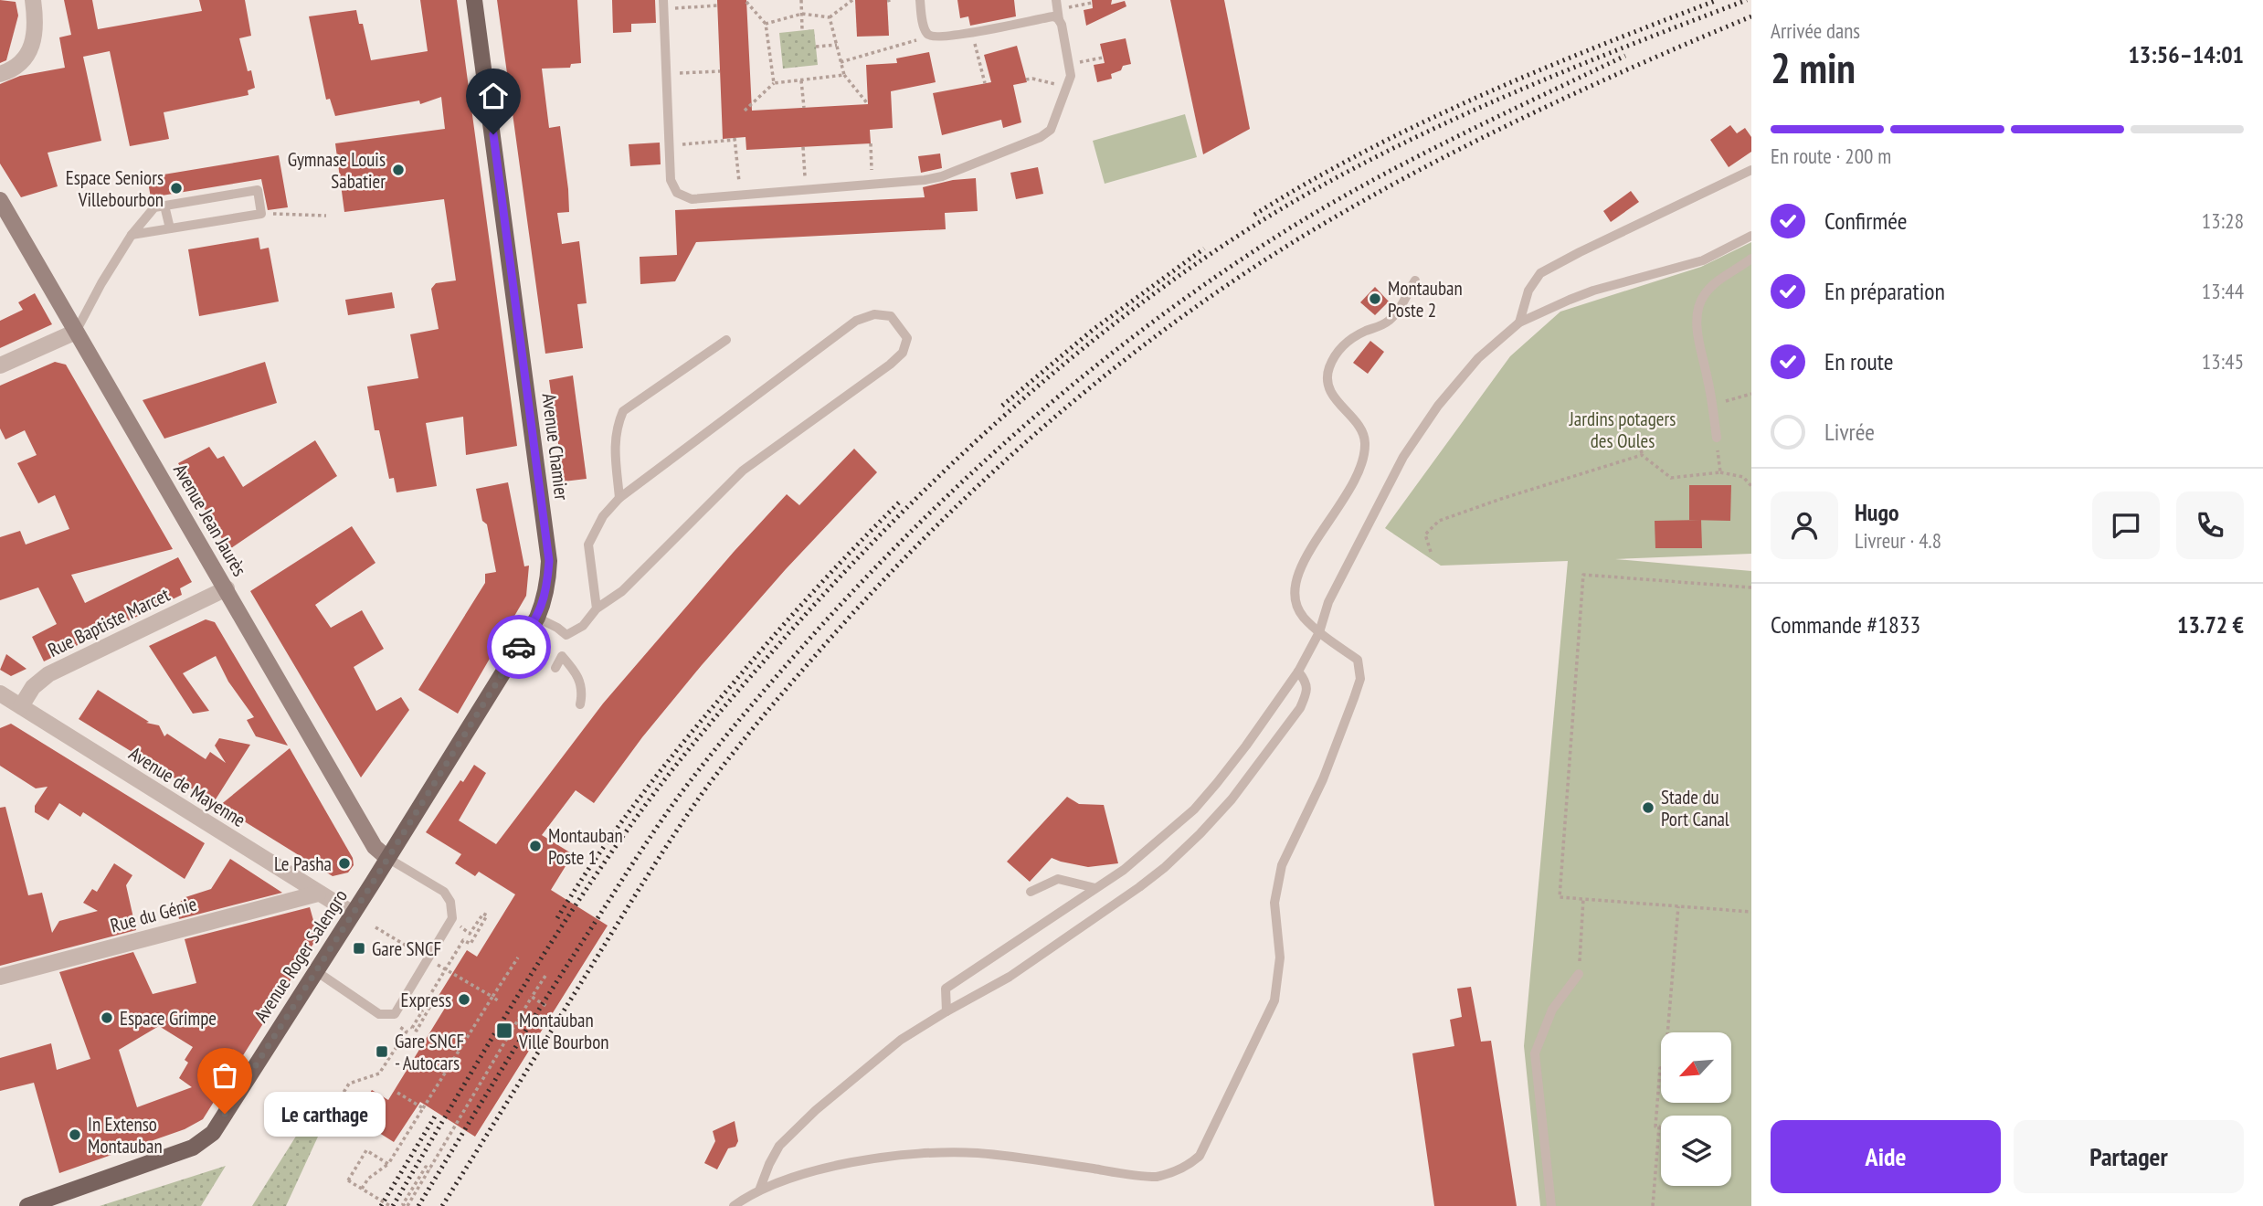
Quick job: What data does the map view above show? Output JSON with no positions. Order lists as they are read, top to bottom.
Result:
{
  "streets": {
    "main road": ["Avenue Chamier", "Avenue Roger Salengro"],
    "street": [
      "Avenue Jean Jaurès",
      "Rue Baptiste Marcet",
      "Avenue de Mayenne",
      "Rue du Génie"
    ]
  },
  "crossings": [
    ["Avenue Chamier", "Avenue Jean Jaurès"],
    ["Avenue Chamier", "Avenue Roger Salengro"],
    ["Avenue Jean Jaurès", "Rue Baptiste Marcet"],
    ["Avenue Jean Jaurès", "Avenue Roger Salengro"],
    ["Rue Baptiste Marcet", "Avenue de Mayenne"],
    ["Avenue de Mayenne", "Rue du Génie"],
    ["Avenue de Mayenne", "Avenue Roger Salengro"]
  ],
  "parks": ["Jardins potagers des Oules"],
  "places": {
    "other": [
      "Gymnase Louis Sabatier",
      "Espace Seniors Villebourbon",
      "Montauban Poste 2",
      "Stade du Port Canal",
      "Montauban Poste 1",
      "Le Pasha",
      "Express",
      "Espace Grimpe",
      "Le carthage",
      "In Extenso Montauban"
    ],
    "transit": ["Gare SNCF", "Montauban Ville Bourbon", "Gare SNCF - Autocars"]
  },
  "north": "bottom left",
  "page": {
    "heading": ["2 min", "Arrivée dans", "13:56–14:01"],
    "panel": [
      "Hugo",
      "Livreur · 4.8",
      "Commande #1833",
      "13.72 €"
    ],
    "bar": "En route · 200 m",
    "list": [
      ["Confirmée", "13:28"],
      ["En préparation", "13:44"],
      ["En route", "13:45"],
      "Livrée"
    ],
    "bubble": "Le carthage",
    "buttons": ["Aide", "Partager"]
  }
}
